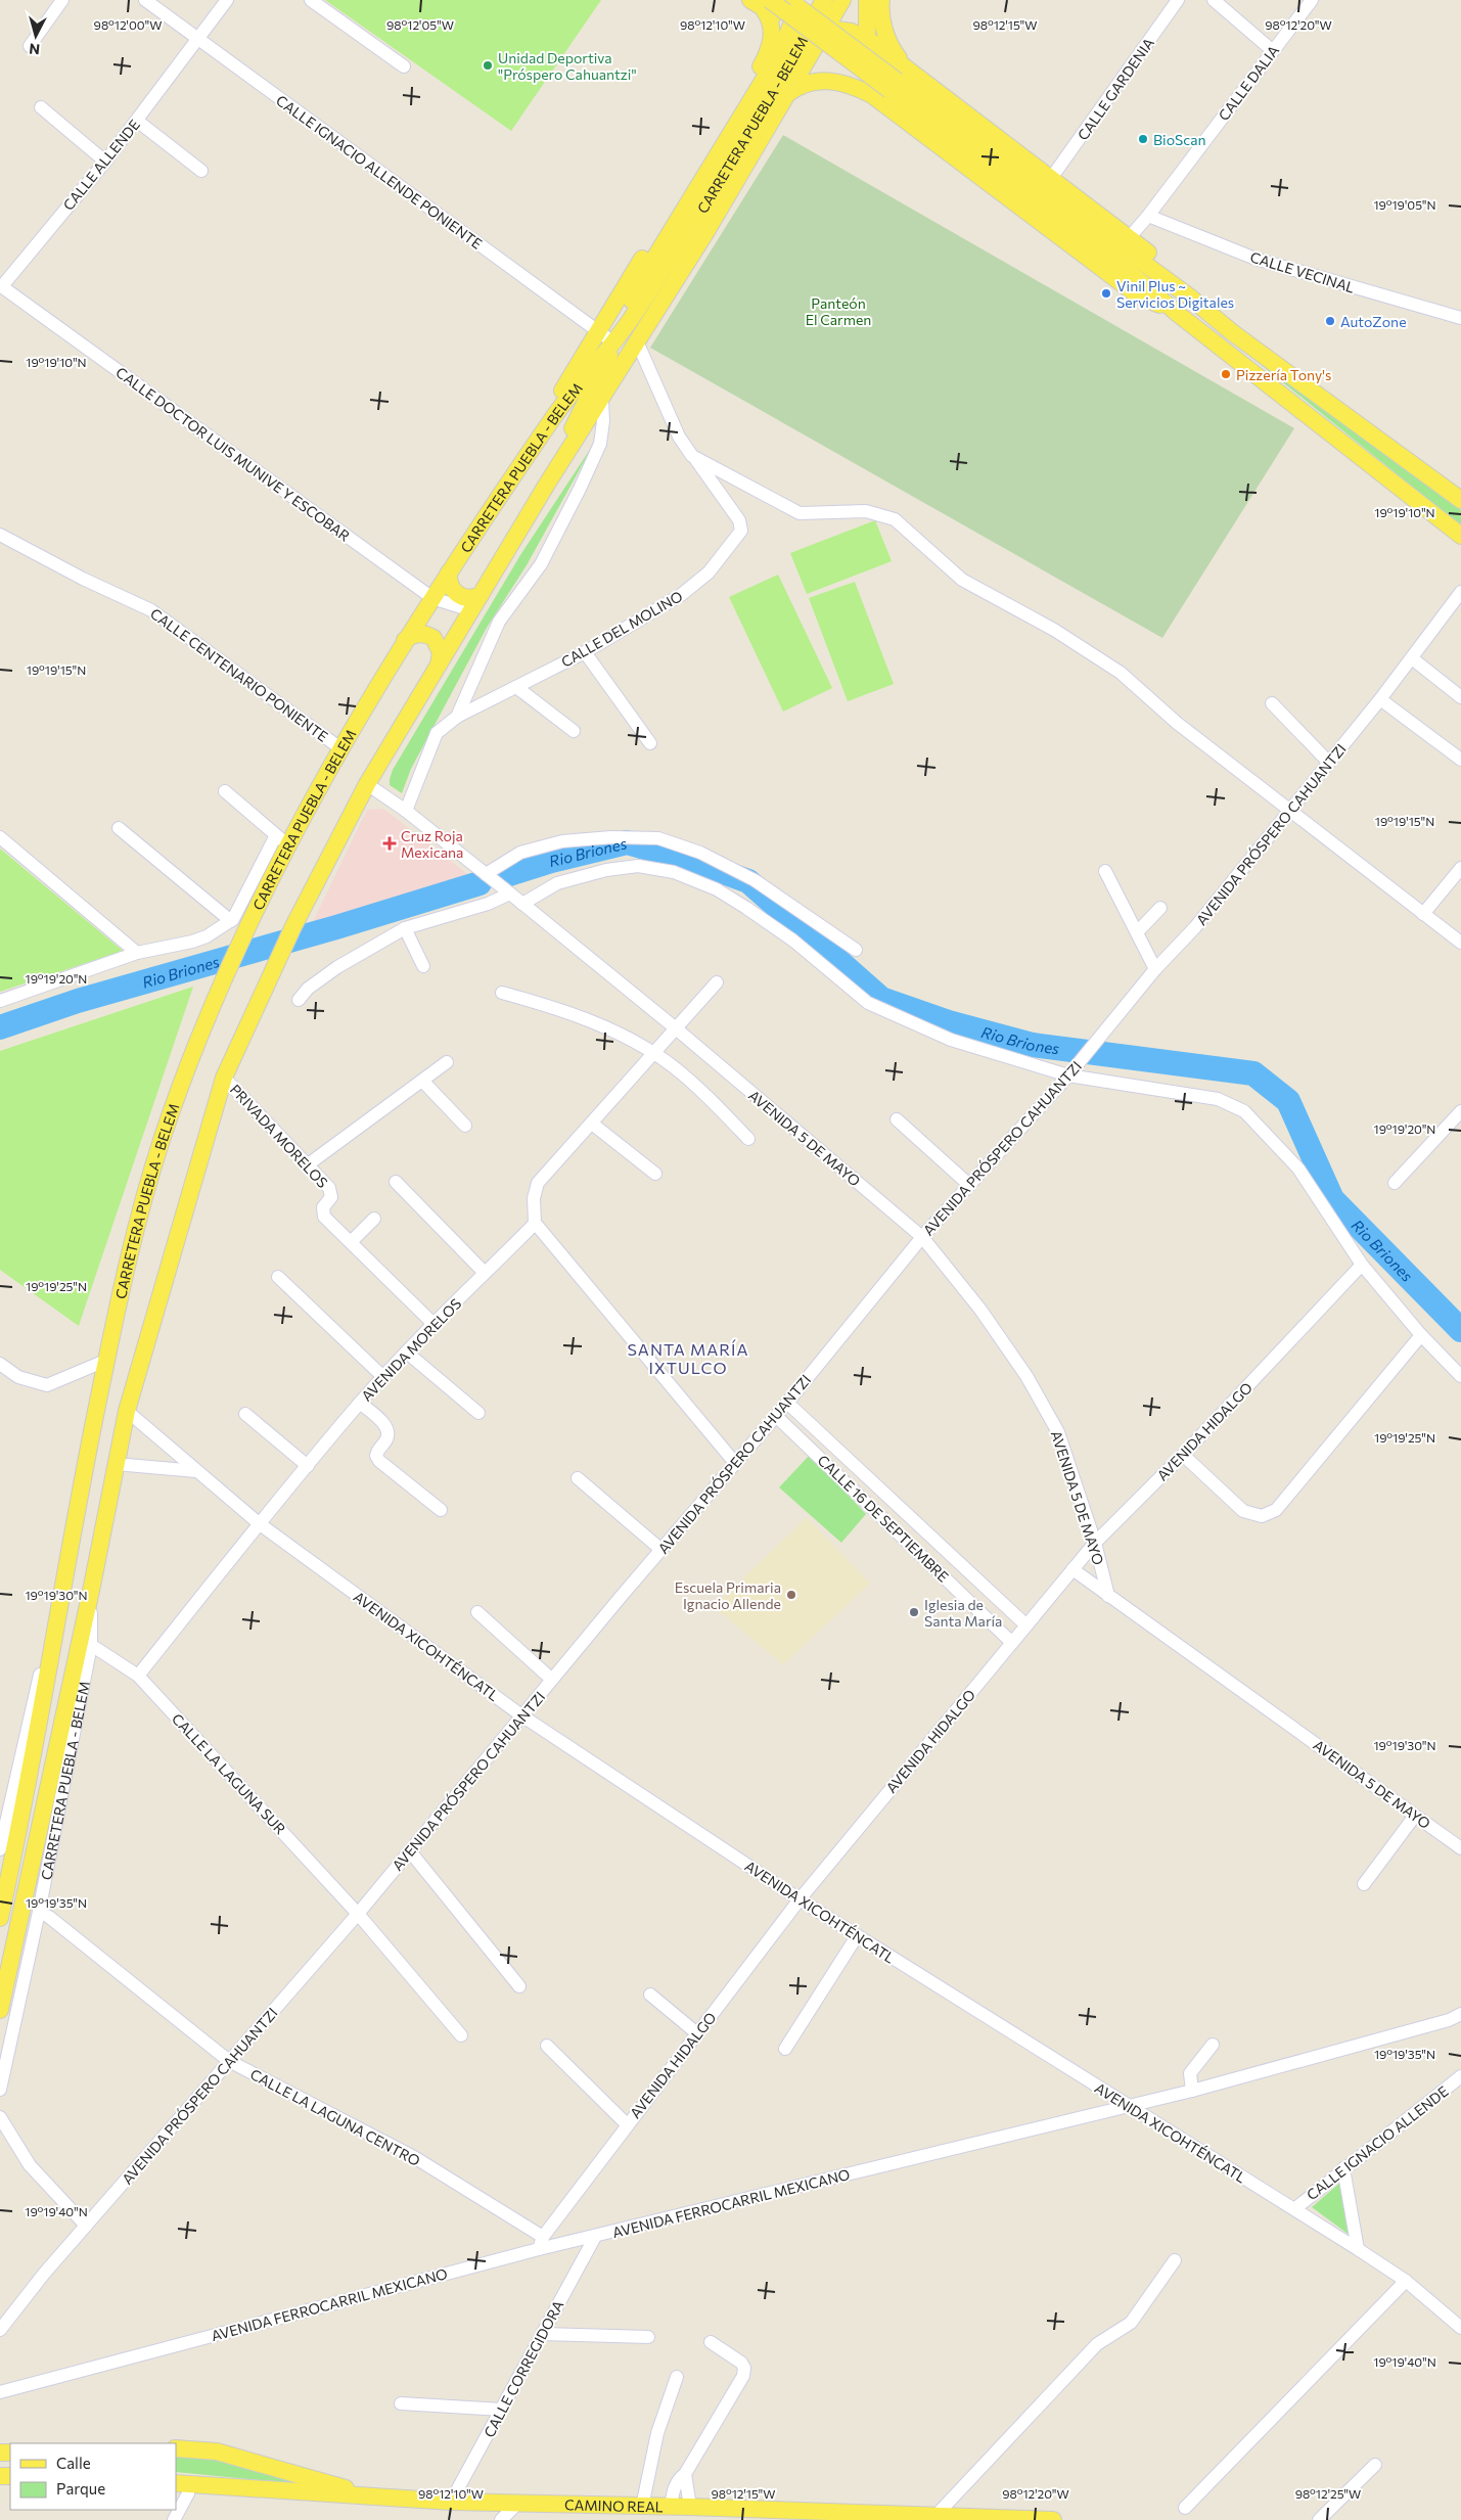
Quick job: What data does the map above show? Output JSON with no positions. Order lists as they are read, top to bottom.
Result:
{
  "streets": {
    "main road": ["CARRETERA PUEBLA - BELEM", "CAMINO REAL"],
    "street": [
      "CALLE DALIA",
      "CALLE GARDENIA",
      "CALLE ALLENDE",
      "CALLE IGNACIO ALLENDE PONIENTE",
      "CALLE VECINAL",
      "CALLE DOCTOR LUIS MUNIVE Y ESCOBAR",
      "CALLE DEL MOLINO",
      "CALLE CENTENARIO PONIENTE",
      "AVENIDA PRÓSPERO CAHUANTZI",
      "PRIVADA MORELOS",
      "AVENIDA 5 DE MAYO",
      "AVENIDA MORELOS",
      "AVENIDA HIDALGO",
      "CALLE 16 DE SEPTIEMBRE",
      "AVENIDA XICOHTÉNCATL",
      "CALLE LA LAGUNA SUR",
      "CALLE LA LAGUNA CENTRO",
      "CALLE IGNACIO ALLENDE",
      "AVENIDA FERROCARRIL MEXICANO",
      "CALLE CORREGIDORA"
    ]
  },
  "crossings": [
    ["CALLE DALIA", "CALLE VECINAL"],
    ["CARRETERA PUEBLA - BELEM", "CALLE IGNACIO ALLENDE PONIENTE"],
    ["CARRETERA PUEBLA - BELEM", "CALLE DOCTOR LUIS MUNIVE Y ESCOBAR"],
    ["CARRETERA PUEBLA - BELEM", "CALLE DEL MOLINO"],
    ["CARRETERA PUEBLA - BELEM", "CALLE CENTENARIO PONIENTE"],
    ["CARRETERA PUEBLA - BELEM", "PRIVADA MORELOS"],
    ["CARRETERA PUEBLA - BELEM", "AVENIDA 5 DE MAYO"],
    ["CARRETERA PUEBLA - BELEM", "AVENIDA XICOHTÉNCATL"],
    ["CARRETERA PUEBLA - BELEM", "CALLE LA LAGUNA SUR"],
    ["CARRETERA PUEBLA - BELEM", "CALLE LA LAGUNA CENTRO"],
    ["CALLE ALLENDE", "CALLE IGNACIO ALLENDE PONIENTE"],
    ["CALLE ALLENDE", "CALLE DOCTOR LUIS MUNIVE Y ESCOBAR"],
    ["CALLE DEL MOLINO", "AVENIDA 5 DE MAYO"],
    ["AVENIDA PRÓSPERO CAHUANTZI", "AVENIDA 5 DE MAYO"],
    ["AVENIDA PRÓSPERO CAHUANTZI", "CALLE 16 DE SEPTIEMBRE"],
    ["AVENIDA PRÓSPERO CAHUANTZI", "AVENIDA XICOHTÉNCATL"],
    ["AVENIDA PRÓSPERO CAHUANTZI", "CALLE LA LAGUNA SUR"],
    ["AVENIDA PRÓSPERO CAHUANTZI", "CALLE LA LAGUNA CENTRO"],
    ["PRIVADA MORELOS", "AVENIDA MORELOS"],
    ["AVENIDA 5 DE MAYO", "AVENIDA HIDALGO"],
    ["AVENIDA MORELOS", "AVENIDA XICOHTÉNCATL"],
    ["AVENIDA MORELOS", "CALLE LA LAGUNA SUR"],
    ["AVENIDA HIDALGO", "CALLE 16 DE SEPTIEMBRE"],
    ["AVENIDA HIDALGO", "AVENIDA XICOHTÉNCATL"],
    ["AVENIDA HIDALGO", "CALLE LA LAGUNA CENTRO"],
    ["AVENIDA HIDALGO", "AVENIDA FERROCARRIL MEXICANO"],
    ["AVENIDA XICOHTÉNCATL", "CALLE IGNACIO ALLENDE"],
    ["AVENIDA XICOHTÉNCATL", "AVENIDA FERROCARRIL MEXICANO"],
    ["CALLE LA LAGUNA CENTRO", "AVENIDA FERROCARRIL MEXICANO"],
    ["AVENIDA FERROCARRIL MEXICANO", "CALLE CORREGIDORA"],
    ["CALLE CORREGIDORA", "CAMINO REAL"]
  ],
  "districts": ["SANTA MARÍA IXTULCO"],
  "water": ["Rio Briones"],
  "parks": ["Panteón El Carmen"],
  "places": {
    "other": [
      "Unidad Deportiva \"Próspero Cahuantzi\"",
      "BioScan",
      "Vinil Plus ~ Servicios Digitales",
      "AutoZone",
      "Pizzería Tony's",
      "Escuela Primaria Ignacio Allende",
      "Iglesia de Santa María"
    ],
    "health": ["Cruz Roja Mexicana"]
  },
  "legend": ["Calle", "Parque"],
  "north": "bottom",
  "coordinates": [
    "98°12'00\"W",
    "98°12'05\"W",
    "98°12'10\"W",
    "98°12'15\"W",
    "98°12'20\"W",
    "19°19'05\"N",
    "19°19'10\"N",
    "19°19'15\"N",
    "19°19'20\"N",
    "19°19'25\"N",
    "19°19'30\"N",
    "19°19'35\"N",
    "19°19'40\"N",
    "98°12'25\"W"
  ]
}
